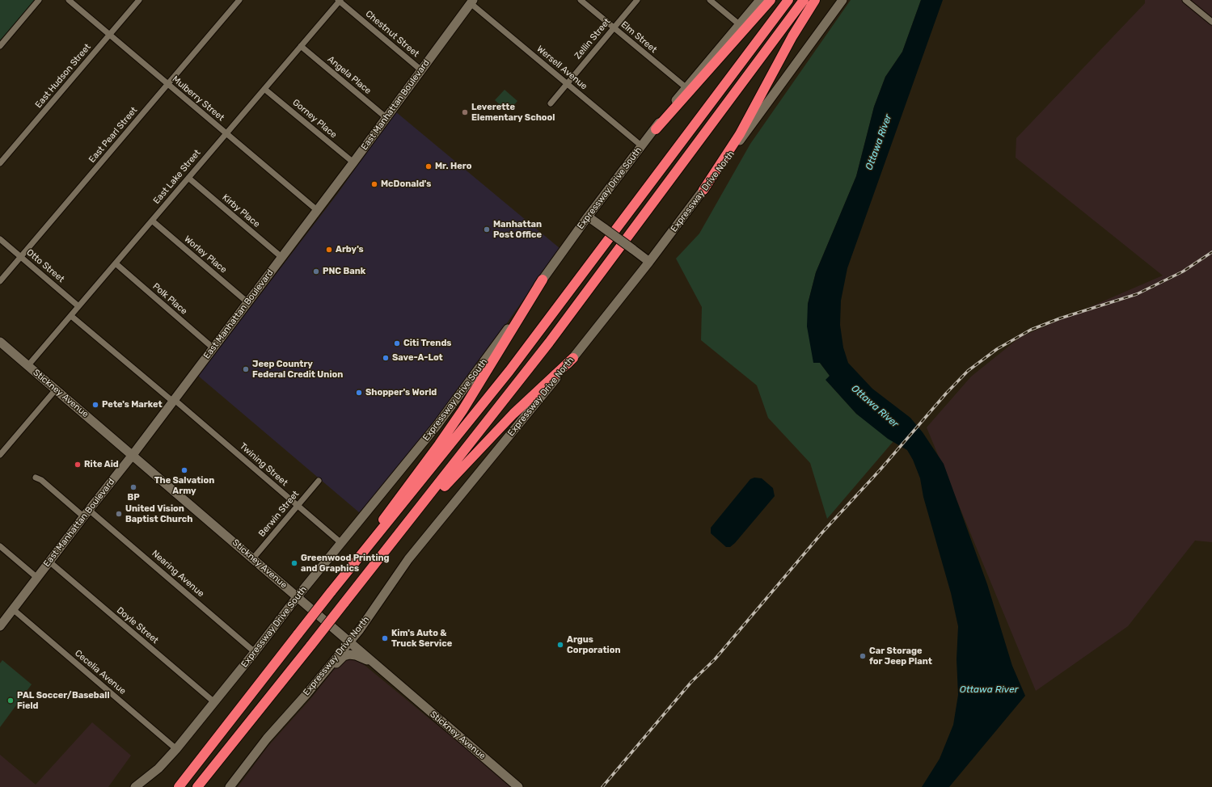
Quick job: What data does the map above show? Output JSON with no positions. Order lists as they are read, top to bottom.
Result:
{
  "streets": {
    "main road": [
      "East Manhattan Boulevard",
      "Expressway Drive South",
      "Expressway Drive North",
      "Stickney Avenue"
    ],
    "street": [
      "Chestnut Street",
      "Elm Street",
      "Zellin Street",
      "Wersell Avenue",
      "Angela Place",
      "East Hudson Street",
      "Mulberry Street",
      "Gorney Place",
      "East Pearl Street",
      "East Lake Street",
      "Kirby Place",
      "Worley Place",
      "Otto Street",
      "Polk Place",
      "Twining Street",
      "Berwin Street",
      "Nearing Avenue",
      "Doyle Street",
      "Cecelia Avenue"
    ]
  },
  "crossings": [
    ["Chestnut Street", "East Manhattan Boulevard"],
    ["Chestnut Street", "East Lake Street"],
    ["Elm Street", "Zellin Street"],
    ["Elm Street", "Expressway Drive South"],
    ["Zellin Street", "Wersell Avenue"],
    ["Wersell Avenue", "East Manhattan Boulevard"],
    ["Wersell Avenue", "Expressway Drive South"],
    ["Angela Place", "East Manhattan Boulevard"],
    ["Angela Place", "East Lake Street"],
    ["East Hudson Street", "Mulberry Street"],
    ["Mulberry Street", "East Manhattan Boulevard"],
    ["Mulberry Street", "East Pearl Street"],
    ["Mulberry Street", "East Lake Street"],
    ["East Manhattan Boulevard", "Gorney Place"],
    ["East Manhattan Boulevard", "Kirby Place"],
    ["East Manhattan Boulevard", "Worley Place"],
    ["East Manhattan Boulevard", "Polk Place"],
    ["East Manhattan Boulevard", "Stickney Avenue"],
    ["East Manhattan Boulevard", "Twining Street"],
    ["East Manhattan Boulevard", "Nearing Avenue"],
    ["East Manhattan Boulevard", "Doyle Street"],
    ["East Manhattan Boulevard", "Cecelia Avenue"],
    ["Gorney Place", "East Lake Street"],
    ["East Pearl Street", "Otto Street"],
    ["East Lake Street", "Kirby Place"],
    ["East Lake Street", "Worley Place"],
    ["East Lake Street", "Otto Street"],
    ["East Lake Street", "Polk Place"],
    ["East Lake Street", "Stickney Avenue"],
    ["East Lake Street", "Twining Street"],
    ["Expressway Drive South", "Stickney Avenue"],
    ["Expressway Drive South", "Twining Street"],
    ["Expressway Drive South", "Nearing Avenue"],
    ["Expressway Drive South", "Doyle Street"],
    ["Expressway Drive South", "Cecelia Avenue"],
    ["Expressway Drive North", "Stickney Avenue"],
    ["Stickney Avenue", "Berwin Street"],
    ["Twining Street", "Berwin Street"]
  ],
  "water": ["Ottawa River"],
  "places": [
    "Leverette Elementary School",
    "Mr. Hero",
    "McDonald's",
    "Manhattan Post Office",
    "Arby's",
    "PNC Bank",
    "Citi Trends",
    "Save-A-Lot",
    "Jeep Country Federal Credit Union",
    "Shopper's World",
    "Pete's Market",
    "Rite Aid",
    "The Salvation Army",
    "BP",
    "United Vision Baptist Church",
    "Greenwood Printing and Graphics",
    "Kim's Auto & Truck Service",
    "Argus Corporation",
    "Car Storage for Jeep Plant",
    "PAL Soccer/Baseball Field"
  ]
}
